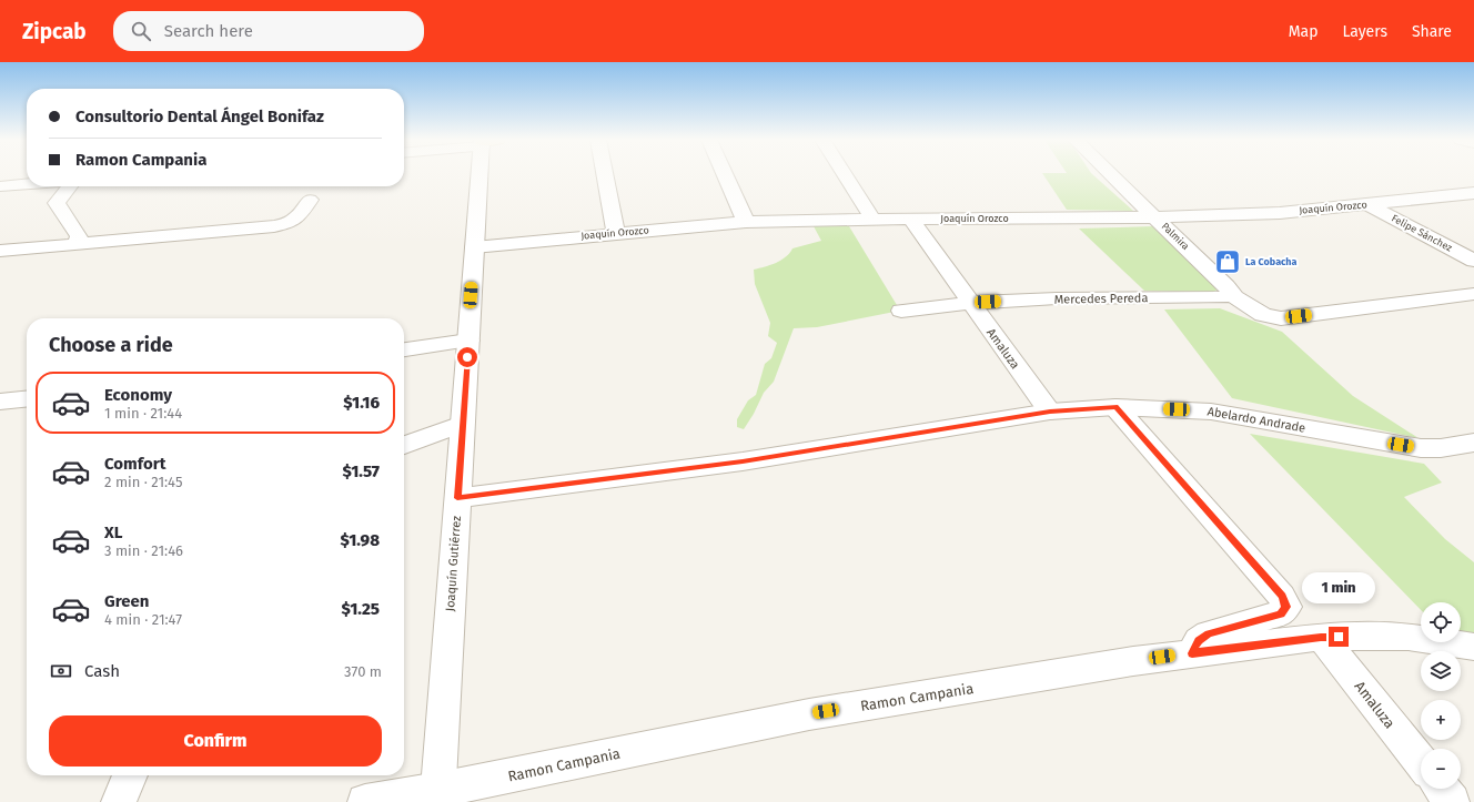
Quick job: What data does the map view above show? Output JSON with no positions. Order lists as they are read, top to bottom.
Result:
{
  "streets": {
    "street": [
      "Joaquín Orozco",
      "Felipe Sánchez",
      "Palmira",
      "Mercedes Pereda",
      "Amaluza",
      "Abelardo Andrade",
      "Joaquín Gutiérrez",
      "Ramon Campania"
    ]
  },
  "crossings": [
    ["Joaquín Orozco", "Felipe Sánchez"],
    ["Joaquín Orozco", "Palmira"],
    ["Joaquín Orozco", "Amaluza"],
    ["Joaquín Orozco", "Joaquín Gutiérrez"],
    ["Palmira", "Mercedes Pereda"],
    ["Mercedes Pereda", "Amaluza"],
    ["Amaluza", "Abelardo Andrade"],
    ["Amaluza", "Ramon Campania"],
    ["Abelardo Andrade", "Joaquín Gutiérrez"],
    ["Joaquín Gutiérrez", "Ramon Campania"]
  ],
  "places": {
    "shop": ["La Cobacha"]
  },
  "page": {
    "header": "Zipcab",
    "search": "Search here",
    "nav": ["Map", "Layers", "Share"],
    "banner": ["Consultorio Dental Ángel Bonifaz", "Ramon Campania"],
    "heading": "Choose a ride",
    "list": [
      {
        "name": "Economy",
        "note": "1 min · 21:44",
        "value": "$1.16"
      },
      {
        "name": "Comfort",
        "note": "2 min · 21:45",
        "value": "$1.57"
      },
      {
        "name": "XL",
        "note": "3 min · 21:46",
        "value": "$1.98"
      },
      {
        "name": "Green",
        "note": "4 min · 21:47",
        "value": "$1.25"
      }
    ],
    "bubble": "1 min",
    "map_buttons": ["+", "−"],
    "pay": ["Cash", "370 m"],
    "buttons": "Confirm"
  }
}
